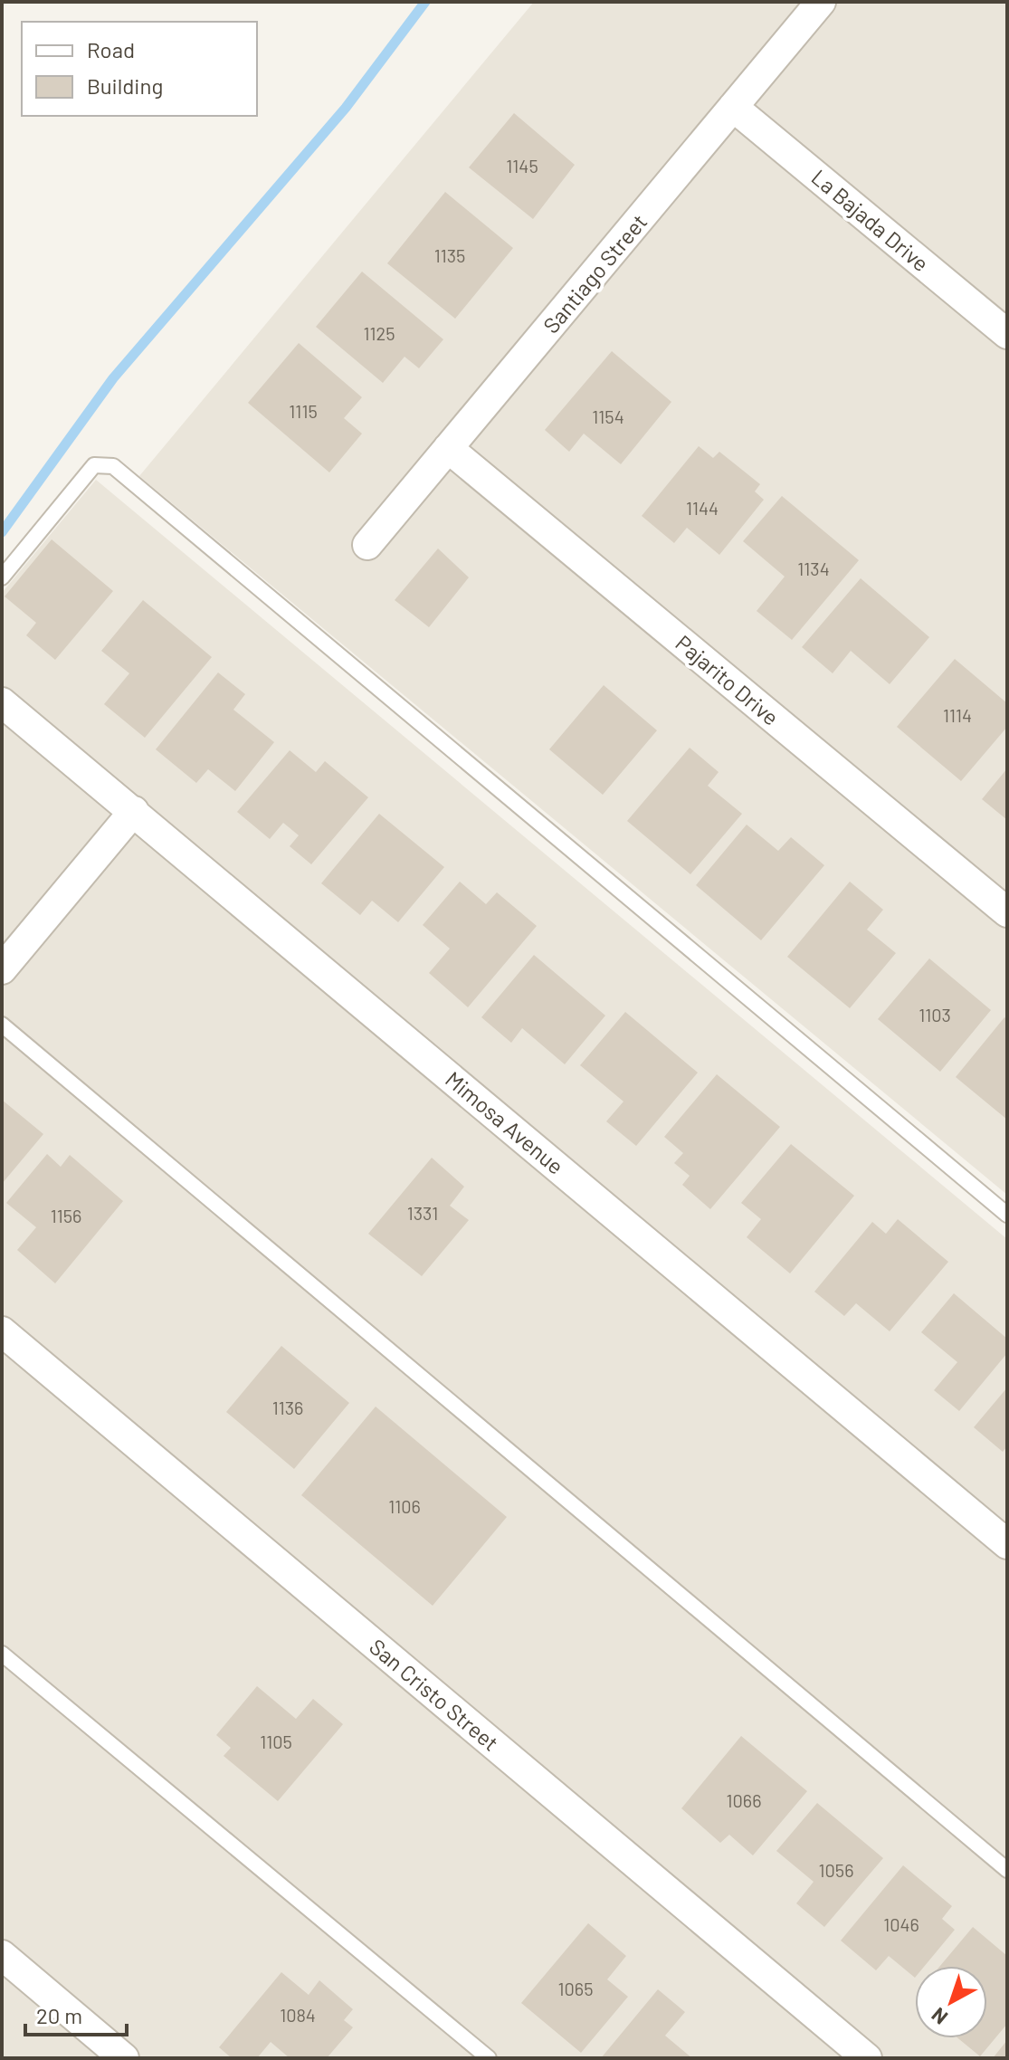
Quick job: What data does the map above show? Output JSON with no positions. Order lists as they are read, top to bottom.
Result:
{
  "streets": {
    "street": [
      "La Bajada Drive",
      "Santiago Street",
      "Pajarito Drive",
      "Mimosa Avenue",
      "San Cristo Street"
    ]
  },
  "crossings": [
    ["La Bajada Drive", "Santiago Street"],
    ["Santiago Street", "Pajarito Drive"]
  ],
  "house_numbers": [
    "1145",
    "1135",
    "1125",
    "1115",
    "1154",
    "1144",
    "1134",
    "1114",
    "1103",
    "1331",
    "1156",
    "1136",
    "1106",
    "1105",
    "1066",
    "1056",
    "1046",
    "1065",
    "1084"
  ],
  "legend": ["Road", "Building"],
  "scale_bar": "20 m",
  "north": "bottom left"
}
